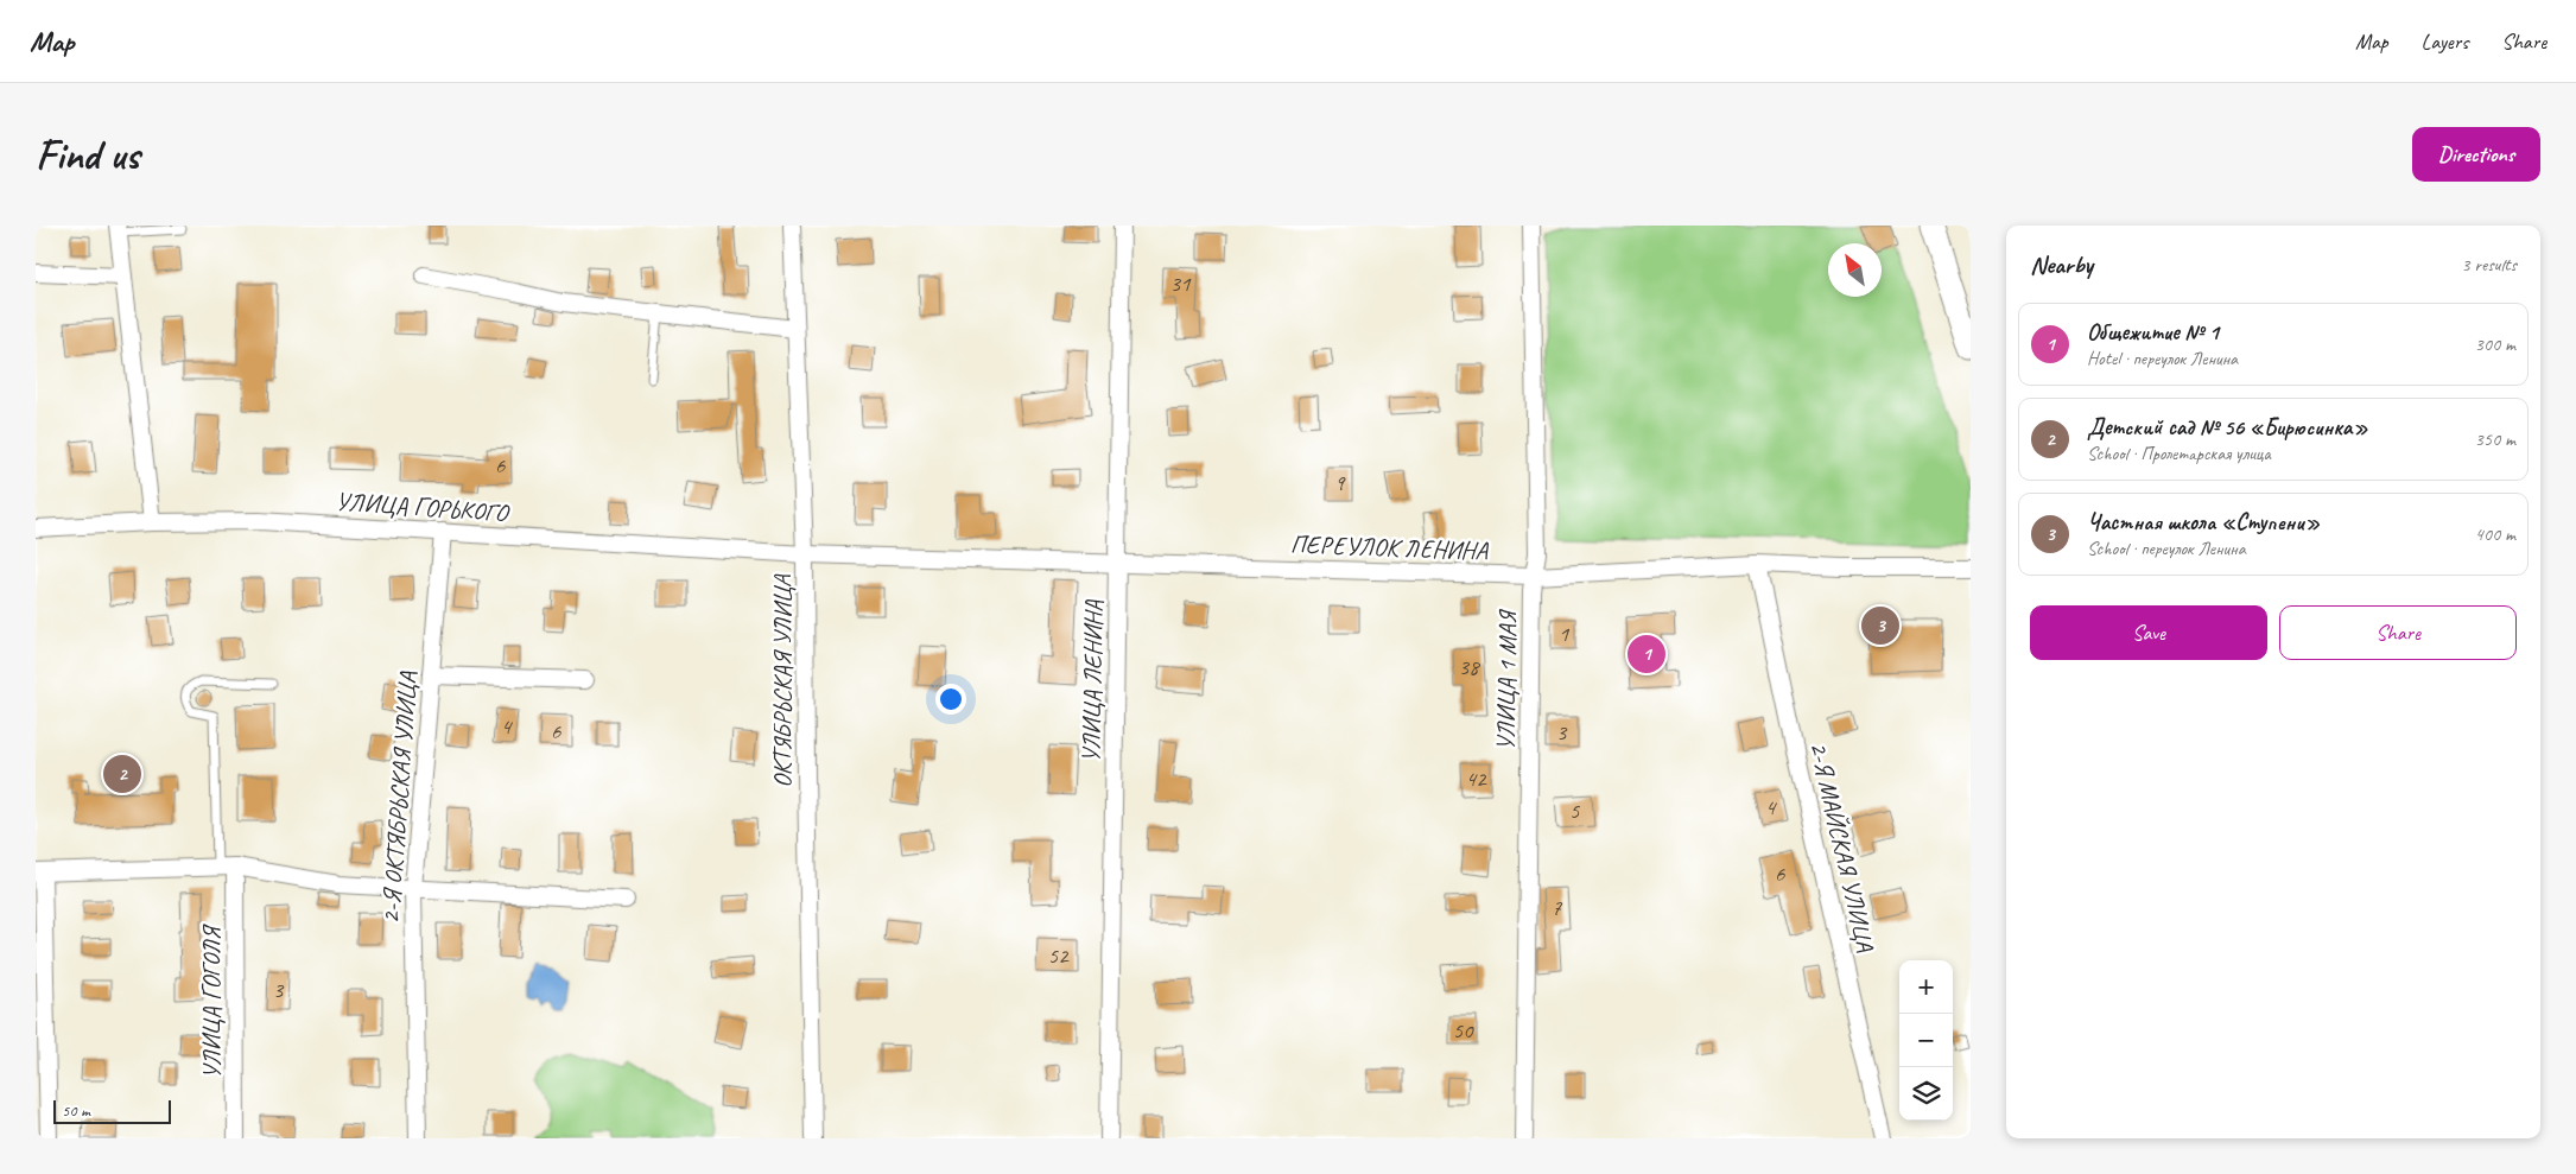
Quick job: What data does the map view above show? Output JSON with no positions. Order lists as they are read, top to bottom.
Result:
{
  "streets": {
    "street": [
      "УЛИЦА ГОРЬКОГО",
      "ПЕРЕУЛОК ЛЕНИНА",
      "ОКТЯБРЬСКАЯ УЛИЦА",
      "УЛИЦА ЛЕНИНА",
      "УЛИЦА 1 МАЯ",
      "2-Я ОКТЯБРЬСКАЯ УЛИЦА",
      "2-Я МАЙСКАЯ УЛИЦА",
      "УЛИЦА ГОГОЛЯ"
    ]
  },
  "crossings": [
    ["УЛИЦА ГОРЬКОГО", "ПЕРЕУЛОК ЛЕНИНА"],
    ["УЛИЦА ГОРЬКОГО", "ОКТЯБРЬСКАЯ УЛИЦА"],
    ["УЛИЦА ГОРЬКОГО", "2-Я ОКТЯБРЬСКАЯ УЛИЦА"],
    ["ПЕРЕУЛОК ЛЕНИНА", "ОКТЯБРЬСКАЯ УЛИЦА"],
    ["ПЕРЕУЛОК ЛЕНИНА", "УЛИЦА ЛЕНИНА"],
    ["ПЕРЕУЛОК ЛЕНИНА", "УЛИЦА 1 МАЯ"],
    ["ПЕРЕУЛОК ЛЕНИНА", "2-Я МАЙСКАЯ УЛИЦА"]
  ],
  "house_numbers": [
    "31",
    "6",
    "9",
    "1",
    "38",
    "4",
    "6",
    "3",
    "42",
    "4",
    "5",
    "6",
    "7",
    "52",
    "3",
    "50"
  ],
  "scale_bar": "50 m",
  "north": "top left",
  "page": {
    "header": "Map",
    "nav": ["Map", "Layers", "Share"],
    "buttons": [
      "Directions",
      ["Save", "Share"]
    ],
    "title": "Find us",
    "heading": ["Nearby", "3 results"],
    "list": [
      {
        "mark": "1",
        "name": "Общежитие № 1",
        "note": "Hotel · переулок Ленина",
        "value": "300 m"
      },
      {
        "mark": "2",
        "name": "Детский сад № 56 «Бирюсинка»",
        "note": "School · Пролетарская улица",
        "value": "350 m"
      },
      {
        "mark": "3",
        "name": "Частная школа «Ступени»",
        "note": "School · переулок Ленина",
        "value": "400 m"
      }
    ],
    "pins": ["3", "1", "2"],
    "map_buttons": ["+", "−"],
    "scale": "50 m"
  }
}
